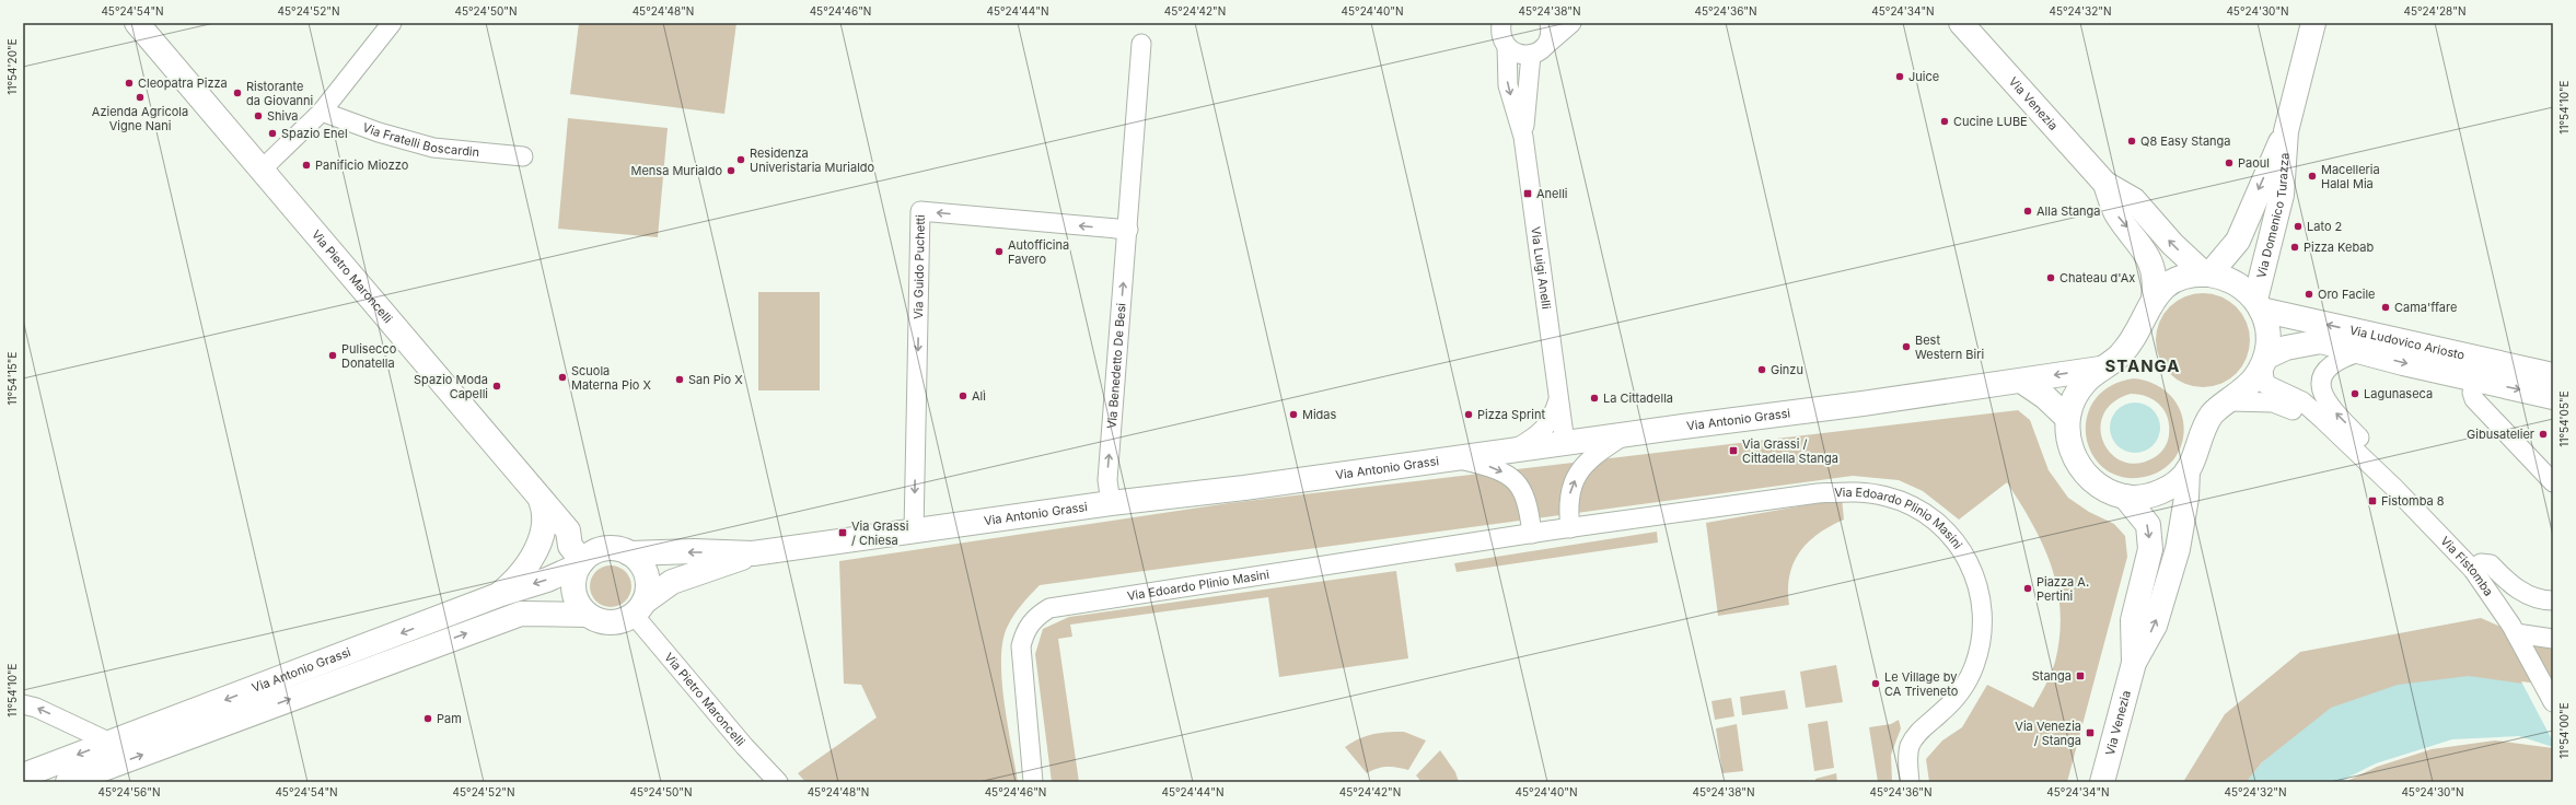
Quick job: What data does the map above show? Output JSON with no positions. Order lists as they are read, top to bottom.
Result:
{
  "streets": {
    "street": [
      "Via Venezia",
      "Via Fratelli Boscardin",
      "Via Domenico Turazza",
      "Via Luigi Anelli",
      "Via Guido Puchetti",
      "Via Pietro Maroncelli",
      "Via Ludovico Ariosto",
      "Via Benedetto De Besi",
      "Via Antonio Grassi",
      "Via Edoardo Plinio Masini",
      "Via Fistomba"
    ]
  },
  "crossings": [
    ["Via Venezia", "Via Domenico Turazza"],
    ["Via Domenico Turazza", "Via Ludovico Ariosto"],
    ["Via Luigi Anelli", "Via Antonio Grassi"],
    ["Via Guido Puchetti", "Via Benedetto De Besi"],
    ["Via Guido Puchetti", "Via Antonio Grassi"],
    ["Via Pietro Maroncelli", "Via Antonio Grassi"],
    ["Via Ludovico Ariosto", "Via Fistomba"],
    ["Via Benedetto De Besi", "Via Antonio Grassi"]
  ],
  "one_way": ["Via Benedetto De Besi"],
  "districts": ["STANGA"],
  "places": {
    "other": [
      "Juice",
      "Cleopatra Pizza",
      "Ristorante da Giovanni",
      "Azienda Agricola Vigne Nani",
      "Shiva",
      "Cucine LUBE",
      "Spazio Enel",
      "Q8 Easy Stanga",
      "Residenza Univeristaria Murialdo",
      "Paoul",
      "Panificio Miozzo",
      "Mensa Murialdo",
      "Macelleria Halal Mia",
      "Alla Stanga",
      "Lato 2",
      "Pizza Kebab",
      "Autofficina Favero",
      "Chateau d'Ax",
      "Oro Facile",
      "Cama'ffare",
      "Best Western Biri",
      "Pulisecco Donatella",
      "Ginzu",
      "Scuola Materna Pio X",
      "San Pio X",
      "Spazio Moda Capelli",
      "Lagunaseca",
      "Alì",
      "La Cittadella",
      "Midas",
      "Pizza Sprint",
      "Gibusatelier",
      "Piazza A. Pertini",
      "Le Village by CA Triveneto",
      "Pam"
    ],
    "transit": [
      "Anelli",
      "Via Grassi / Cittadella Stanga",
      "Fistomba 8",
      "Via Grassi / Chiesa",
      "Stanga",
      "Via Venezia / Stanga"
    ]
  },
  "coordinates": [
    "45°24'54\"N",
    "45°24'52\"N",
    "45°24'50\"N",
    "45°24'48\"N",
    "45°24'46\"N",
    "45°24'44\"N",
    "45°24'42\"N",
    "45°24'40\"N",
    "45°24'38\"N",
    "45°24'36\"N",
    "45°24'34\"N",
    "45°24'32\"N",
    "45°24'30\"N",
    "45°24'28\"N",
    "11°54'20\"E",
    "11°54'10\"E",
    "11°54'15\"E",
    "11°54'05\"E",
    "11°54'00\"E",
    "45°24'56\"N"
  ]
}
